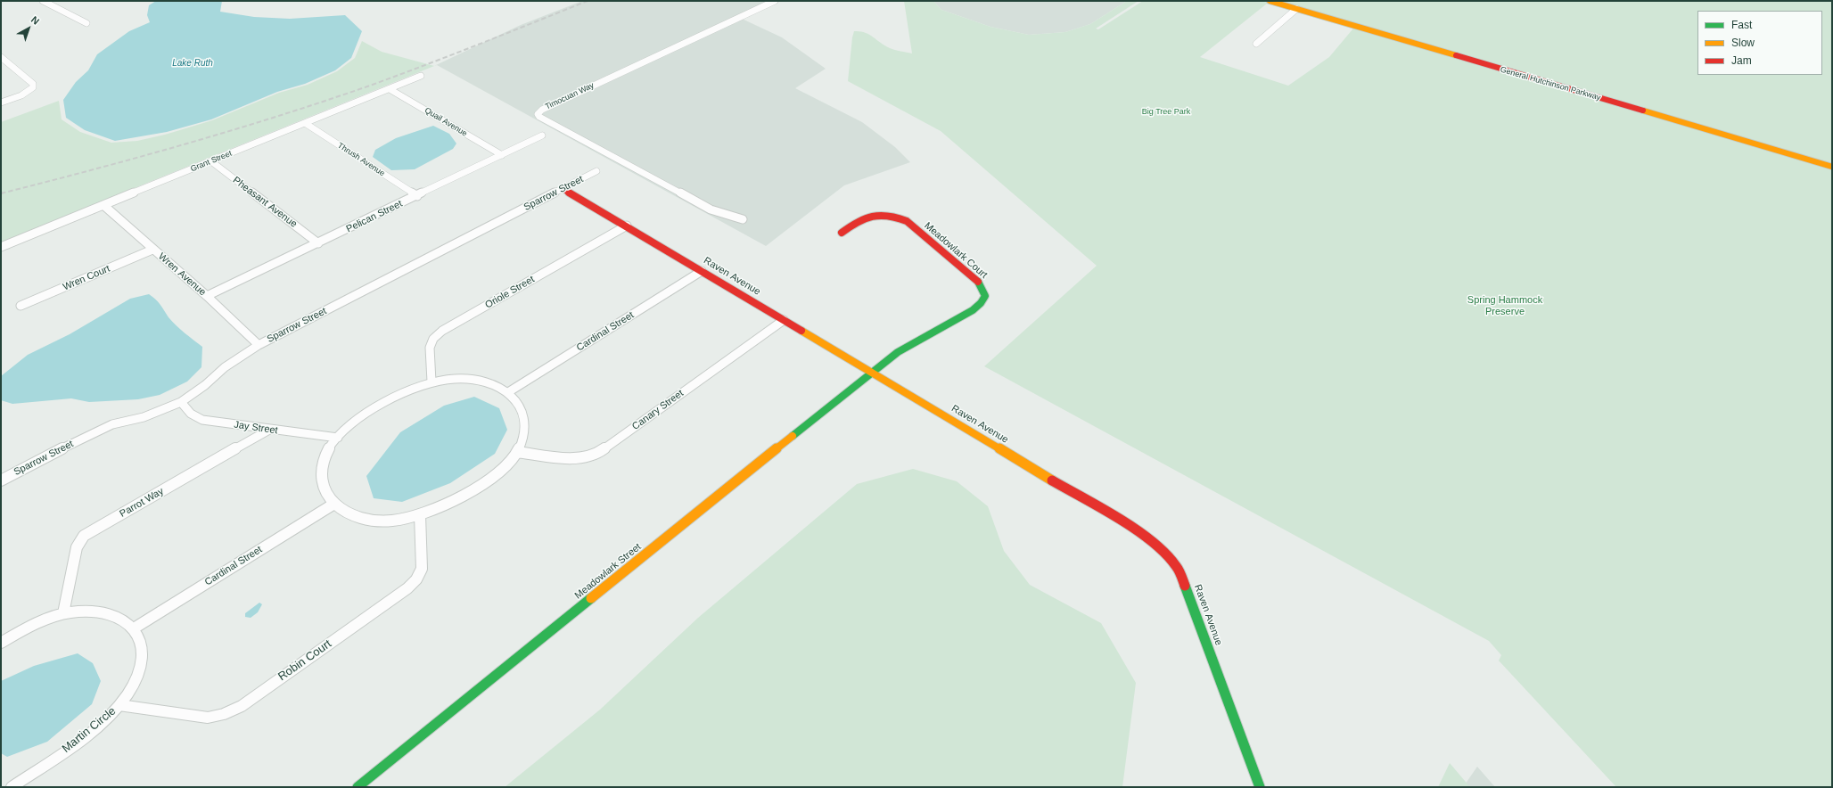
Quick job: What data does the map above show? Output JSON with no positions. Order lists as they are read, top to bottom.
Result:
{
  "streets": {
    "street": [
      "General Hutchinson Parkway",
      "Timocuan Way",
      "Quail Avenue",
      "Thrush Avenue",
      "Grant Street",
      "Sparrow Street",
      "Pheasant Avenue",
      "Pelican Street",
      "Meadowlark Court",
      "Wren Avenue",
      "Raven Avenue",
      "Wren Court",
      "Oriole Street",
      "Cardinal Street",
      "Canary Street",
      "Jay Street",
      "Parrot Way",
      "Meadowlark Street",
      "Robin Court",
      "Martin Circle"
    ]
  },
  "crossings": [
    ["Quail Avenue", "Grant Street"],
    ["Quail Avenue", "Pelican Street"],
    ["Thrush Avenue", "Grant Street"],
    ["Thrush Avenue", "Pelican Street"],
    ["Grant Street", "Pheasant Avenue"],
    ["Grant Street", "Wren Avenue"],
    ["Sparrow Street", "Wren Avenue"],
    ["Sparrow Street", "Raven Avenue"],
    ["Sparrow Street", "Jay Street"],
    ["Pheasant Avenue", "Pelican Street"],
    ["Pelican Street", "Wren Avenue"],
    ["Meadowlark Court", "Raven Avenue"],
    ["Meadowlark Court", "Meadowlark Street"],
    ["Wren Avenue", "Wren Court"],
    ["Raven Avenue", "Oriole Street"],
    ["Raven Avenue", "Cardinal Street"],
    ["Raven Avenue", "Canary Street"],
    ["Raven Avenue", "Meadowlark Street"],
    ["Cardinal Street", "Martin Circle"],
    ["Jay Street", "Parrot Way"],
    ["Parrot Way", "Martin Circle"],
    ["Robin Court", "Martin Circle"]
  ],
  "water": ["Lake Ruth"],
  "parks": ["Big Tree Park", "Spring Hammock Preserve"],
  "legend": ["Fast", "Slow", "Jam"],
  "north": "top right"
}
